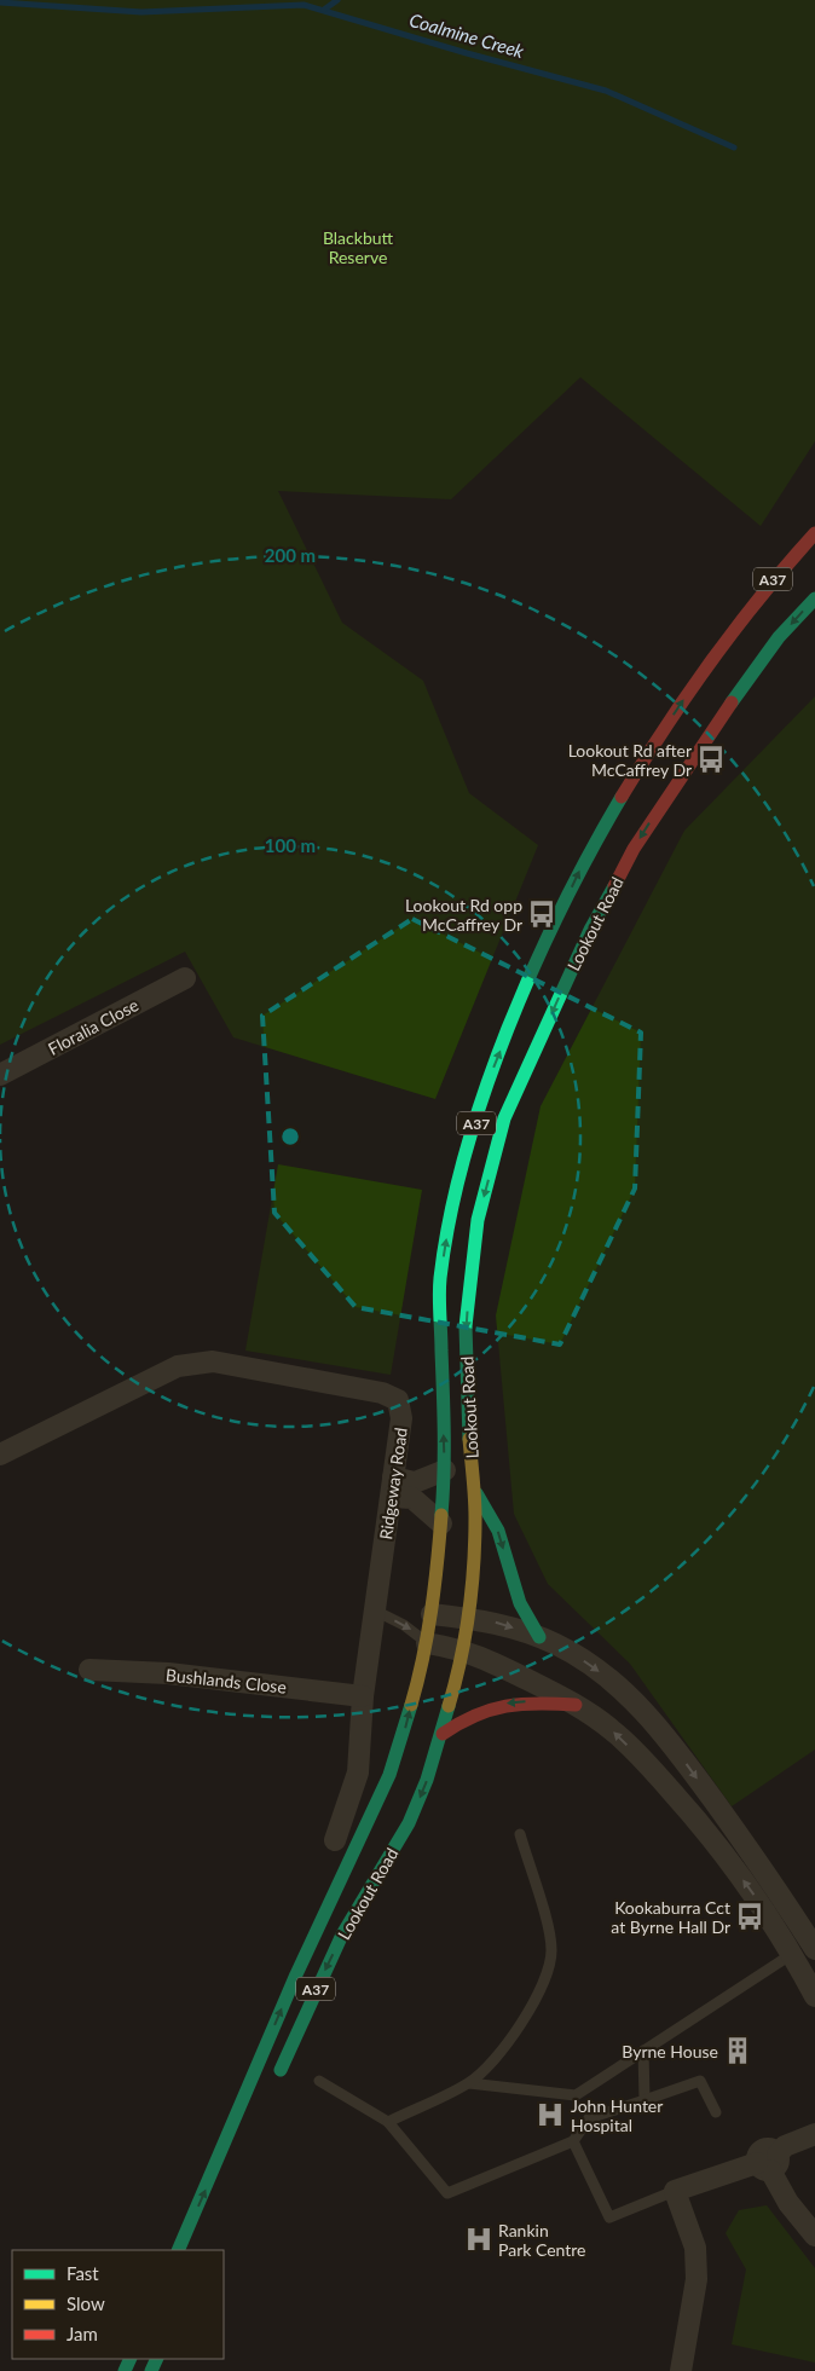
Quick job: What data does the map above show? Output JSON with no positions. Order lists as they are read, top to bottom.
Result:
{
  "streets": {
    "highway": ["A37", "Lookout Road"],
    "street": ["Floralia Close", "Ridgeway Road", "Bushlands Close"]
  },
  "crossings": [
    ["Lookout Road", "Ridgeway Road"],
    ["Ridgeway Road", "Bushlands Close"]
  ],
  "water": ["Coalmine Creek"],
  "parks": ["Blackbutt Reserve"],
  "places": {
    "bus stop": ["Lookout Rd after McCaffrey Dr", "Lookout Rd opp McCaffrey Dr", "Kookaburra Cct at Byrne Hall Dr"],
    "building": ["Byrne House"],
    "hospital": ["John Hunter Hospital", "Rankin Park Centre"]
  },
  "legend": ["Fast", "Slow", "Jam"],
  "rings": ["200 m", "100 m"]
}
